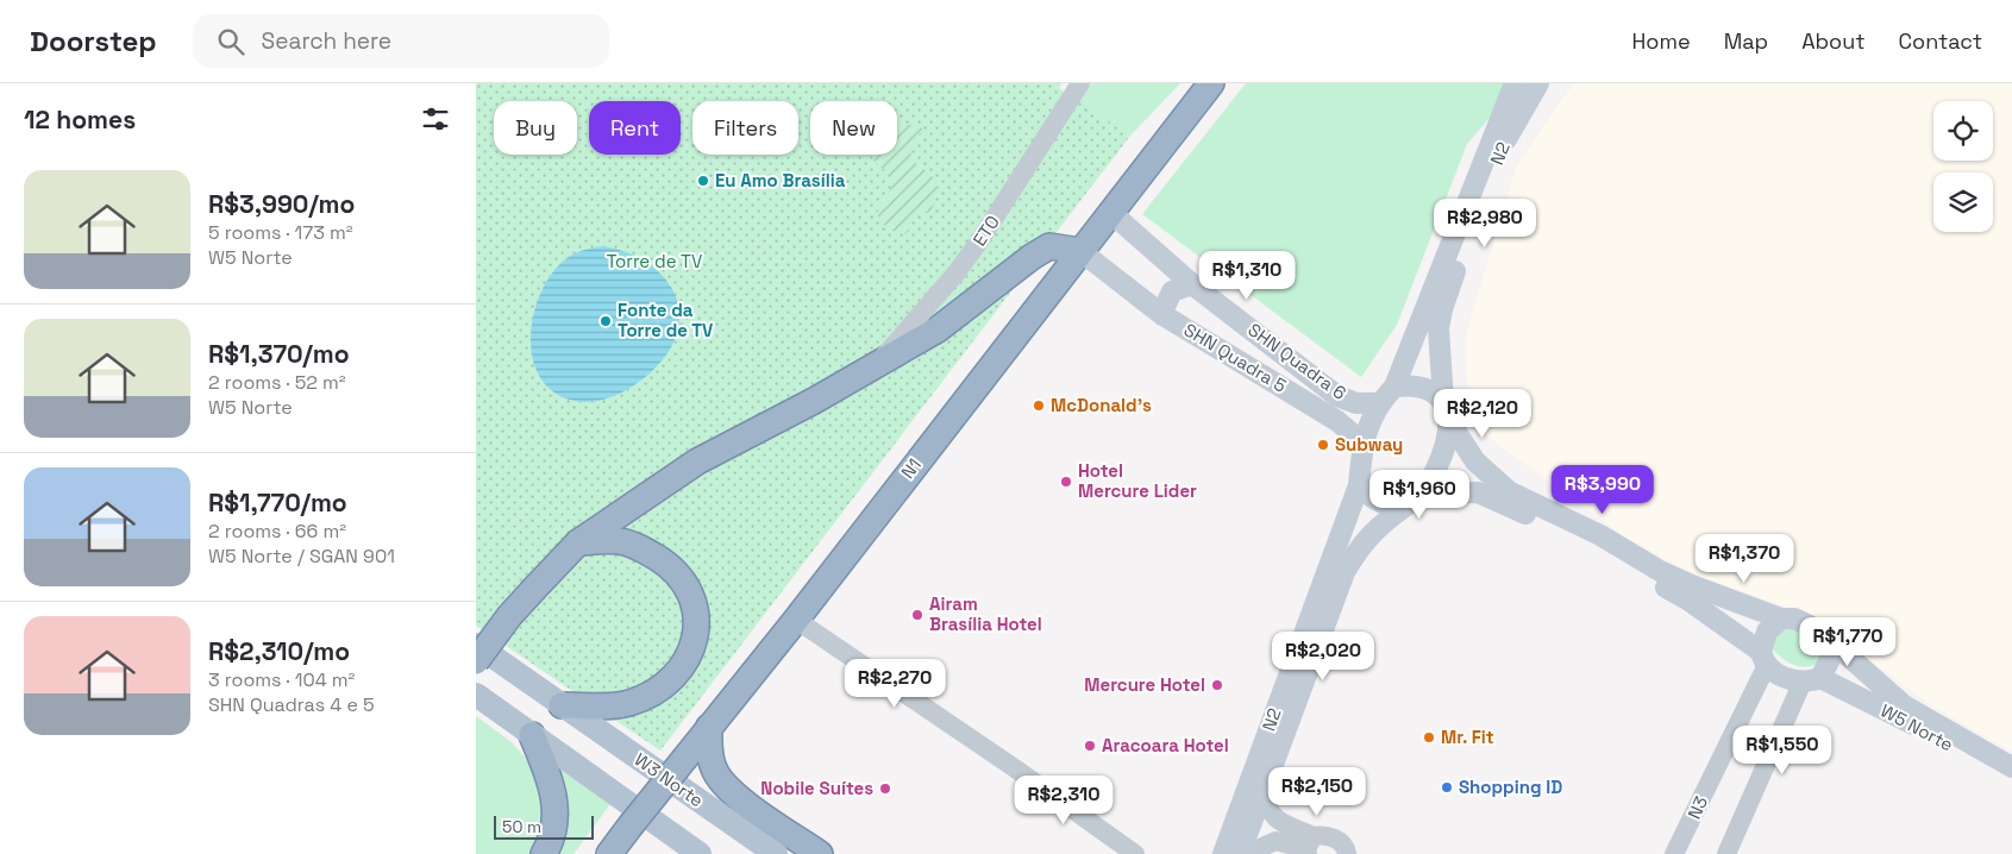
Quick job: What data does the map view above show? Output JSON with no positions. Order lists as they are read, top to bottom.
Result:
{
  "streets": {
    "highway": ["N1"],
    "main road": [
      "N2",
      "SHN Quadra 5",
      "SHN Quadra 6",
      "W5 Norte",
      "W3 Norte"
    ],
    "street": ["ETO", "N3"]
  },
  "crossings": [
    ["N2", "SHN Quadra 5"],
    ["N2", "SHN Quadra 6"],
    ["SHN Quadra 5", "SHN Quadra 6"],
    ["SHN Quadra 5", "N1"],
    ["SHN Quadra 6", "N1"],
    ["W5 Norte", "N3"]
  ],
  "parks": ["Torre de TV"],
  "places": [
    "Eu Amo Brasília",
    "Fonte da Torre de TV",
    "McDonald's",
    "Subway",
    "Hotel Mercure Lider",
    "Airam Brasília Hotel",
    "Mercure Hotel",
    "Mr. Fit",
    "Aracoara Hotel",
    "Shopping ID",
    "Nobile Suítes"
  ],
  "scale_bar": "50 m",
  "page": {
    "header": "Doorstep",
    "search": "Search here",
    "nav": [
      "Home",
      "Map",
      "About",
      "Contact"
    ],
    "heading": "12 homes",
    "chip": [
      "Buy",
      "Rent",
      "Filters",
      "New"
    ],
    "list": [
      {
        "name": "R$3,990/mo",
        "note": "5 rooms · 173 m² · W5 Norte"
      },
      {
        "name": "R$1,370/mo",
        "note": "2 rooms · 52 m² · W5 Norte"
      },
      {
        "name": "R$1,770/mo",
        "note": "2 rooms · 66 m² · W5 Norte / SGAN 901"
      },
      {
        "name": "R$2,310/mo",
        "note": "3 rooms · 104 m² · SHN Quadras 4 e 5"
      }
    ],
    "price": [
      "R$2,980",
      "R$1,310",
      "R$2,120",
      "R$3,990",
      "R$1,960",
      "R$1,370",
      "R$1,770",
      "R$2,020",
      "R$2,270",
      "R$1,550",
      "R$2,150",
      "R$2,310"
    ],
    "scale": "50 m"
  }
}
